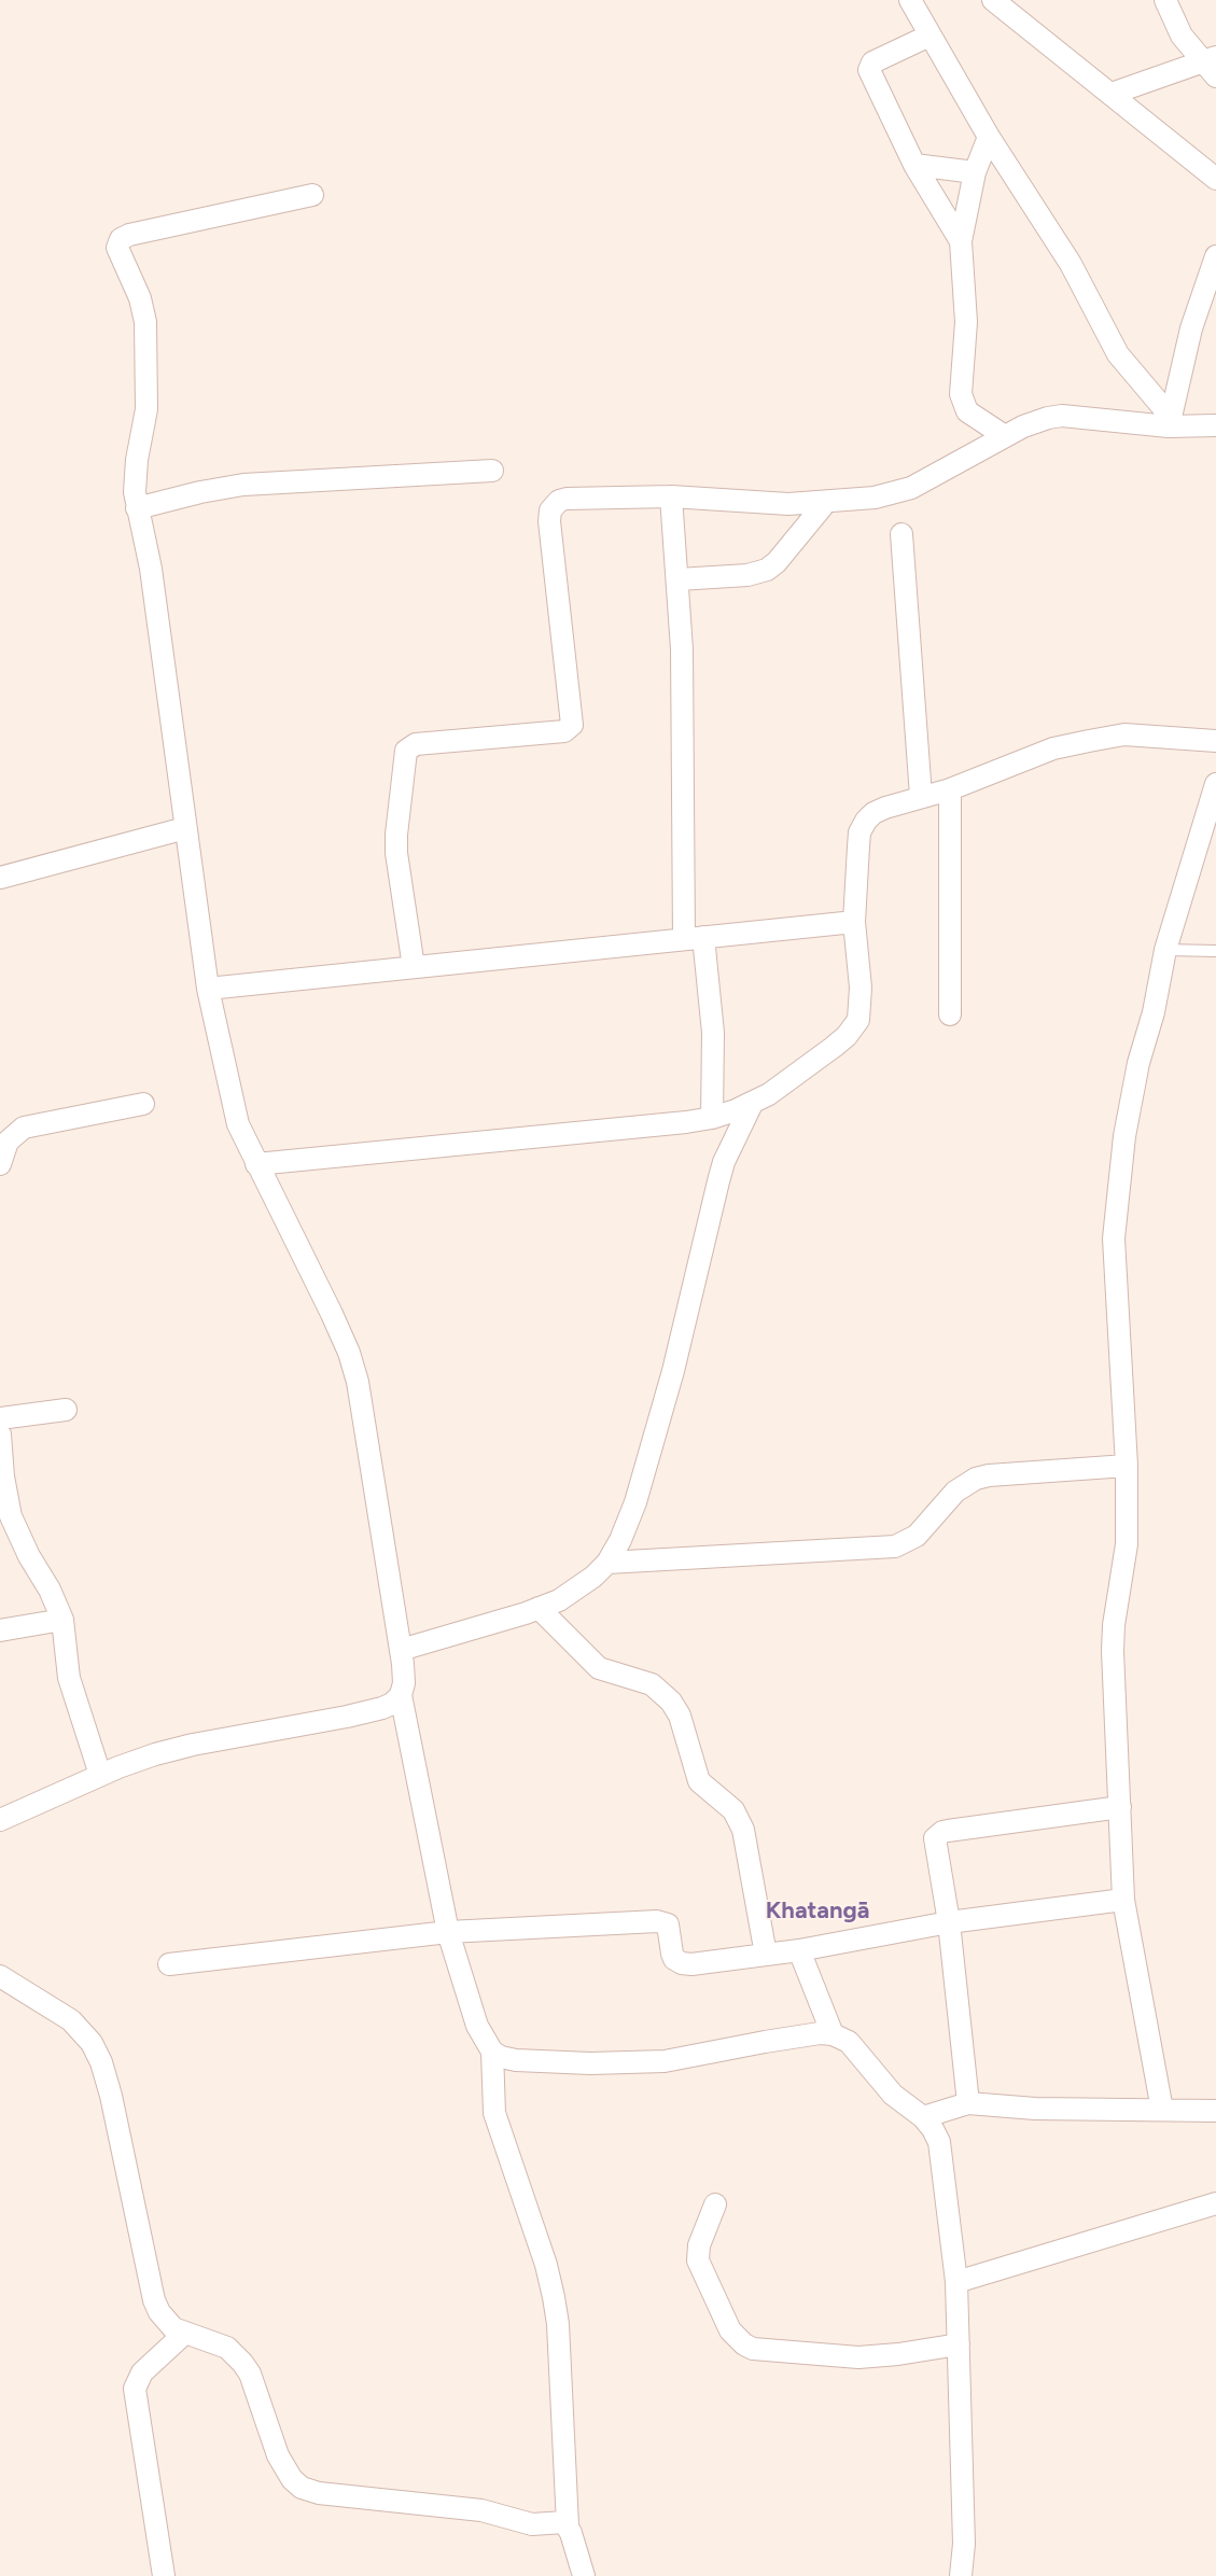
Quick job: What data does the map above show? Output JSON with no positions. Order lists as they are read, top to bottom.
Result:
{
  "districts": ["Khatangā"]
}
